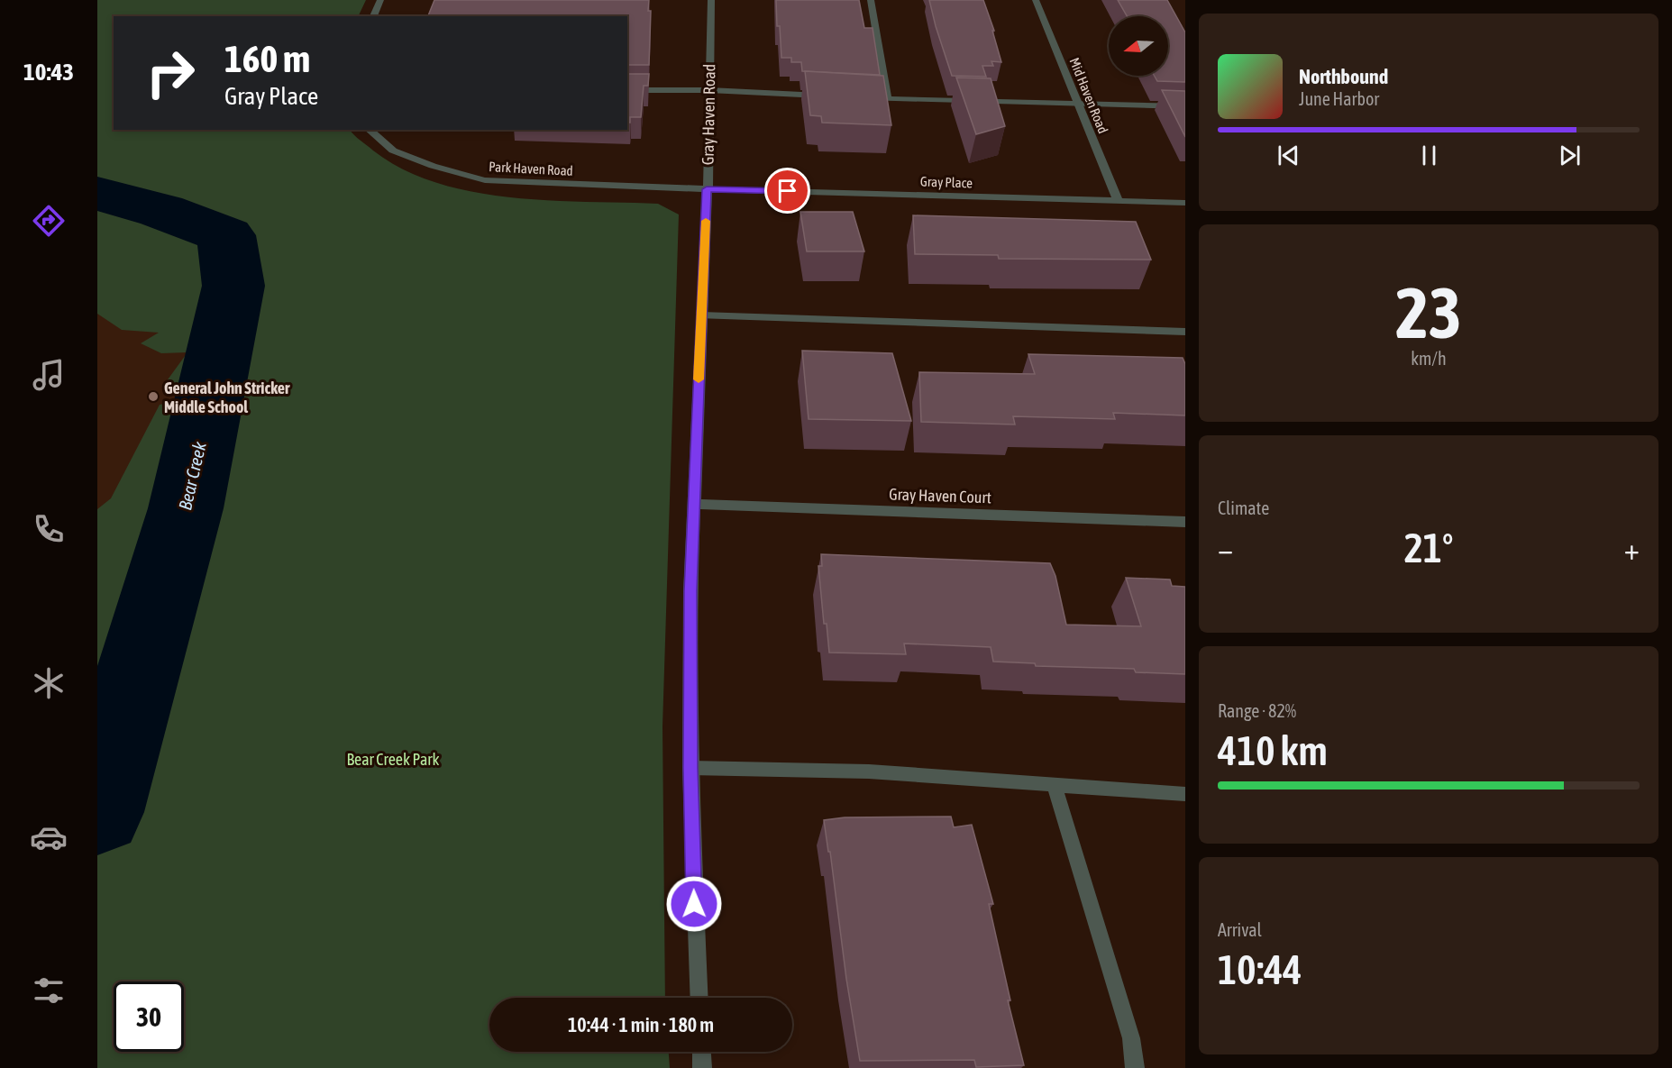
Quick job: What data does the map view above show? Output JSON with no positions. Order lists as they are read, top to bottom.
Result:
{
  "streets": {
    "street": [
      "Mid Haven Road",
      "Gray Haven Road",
      "Park Haven Road",
      "Gray Place",
      "Gray Haven Court"
    ]
  },
  "crossings": [
    ["Mid Haven Road", "Gray Place"],
    ["Gray Haven Road", "Park Haven Road"],
    ["Gray Haven Road", "Gray Place"],
    ["Gray Haven Road", "Gray Haven Court"],
    ["Park Haven Road", "Gray Place"]
  ],
  "water": ["Bear Creek"],
  "parks": ["Bear Creek Park"],
  "places": ["General John Stricker Middle School"],
  "north": "left",
  "page": {
    "tabs": "10:43",
    "turn": ["160 m", "Gray Place"],
    "song": ["Northbound", "June Harbor"],
    "tile": [
      ["23", "km/h"],
      "Climate",
      ["Range · 82%", "410 km"],
      ["Arrival", "10:44"]
    ],
    "heat": ["−", "21°", "+"],
    "limit": "30",
    "trip": "10:44 · 1 min · 180 m"
  }
}
